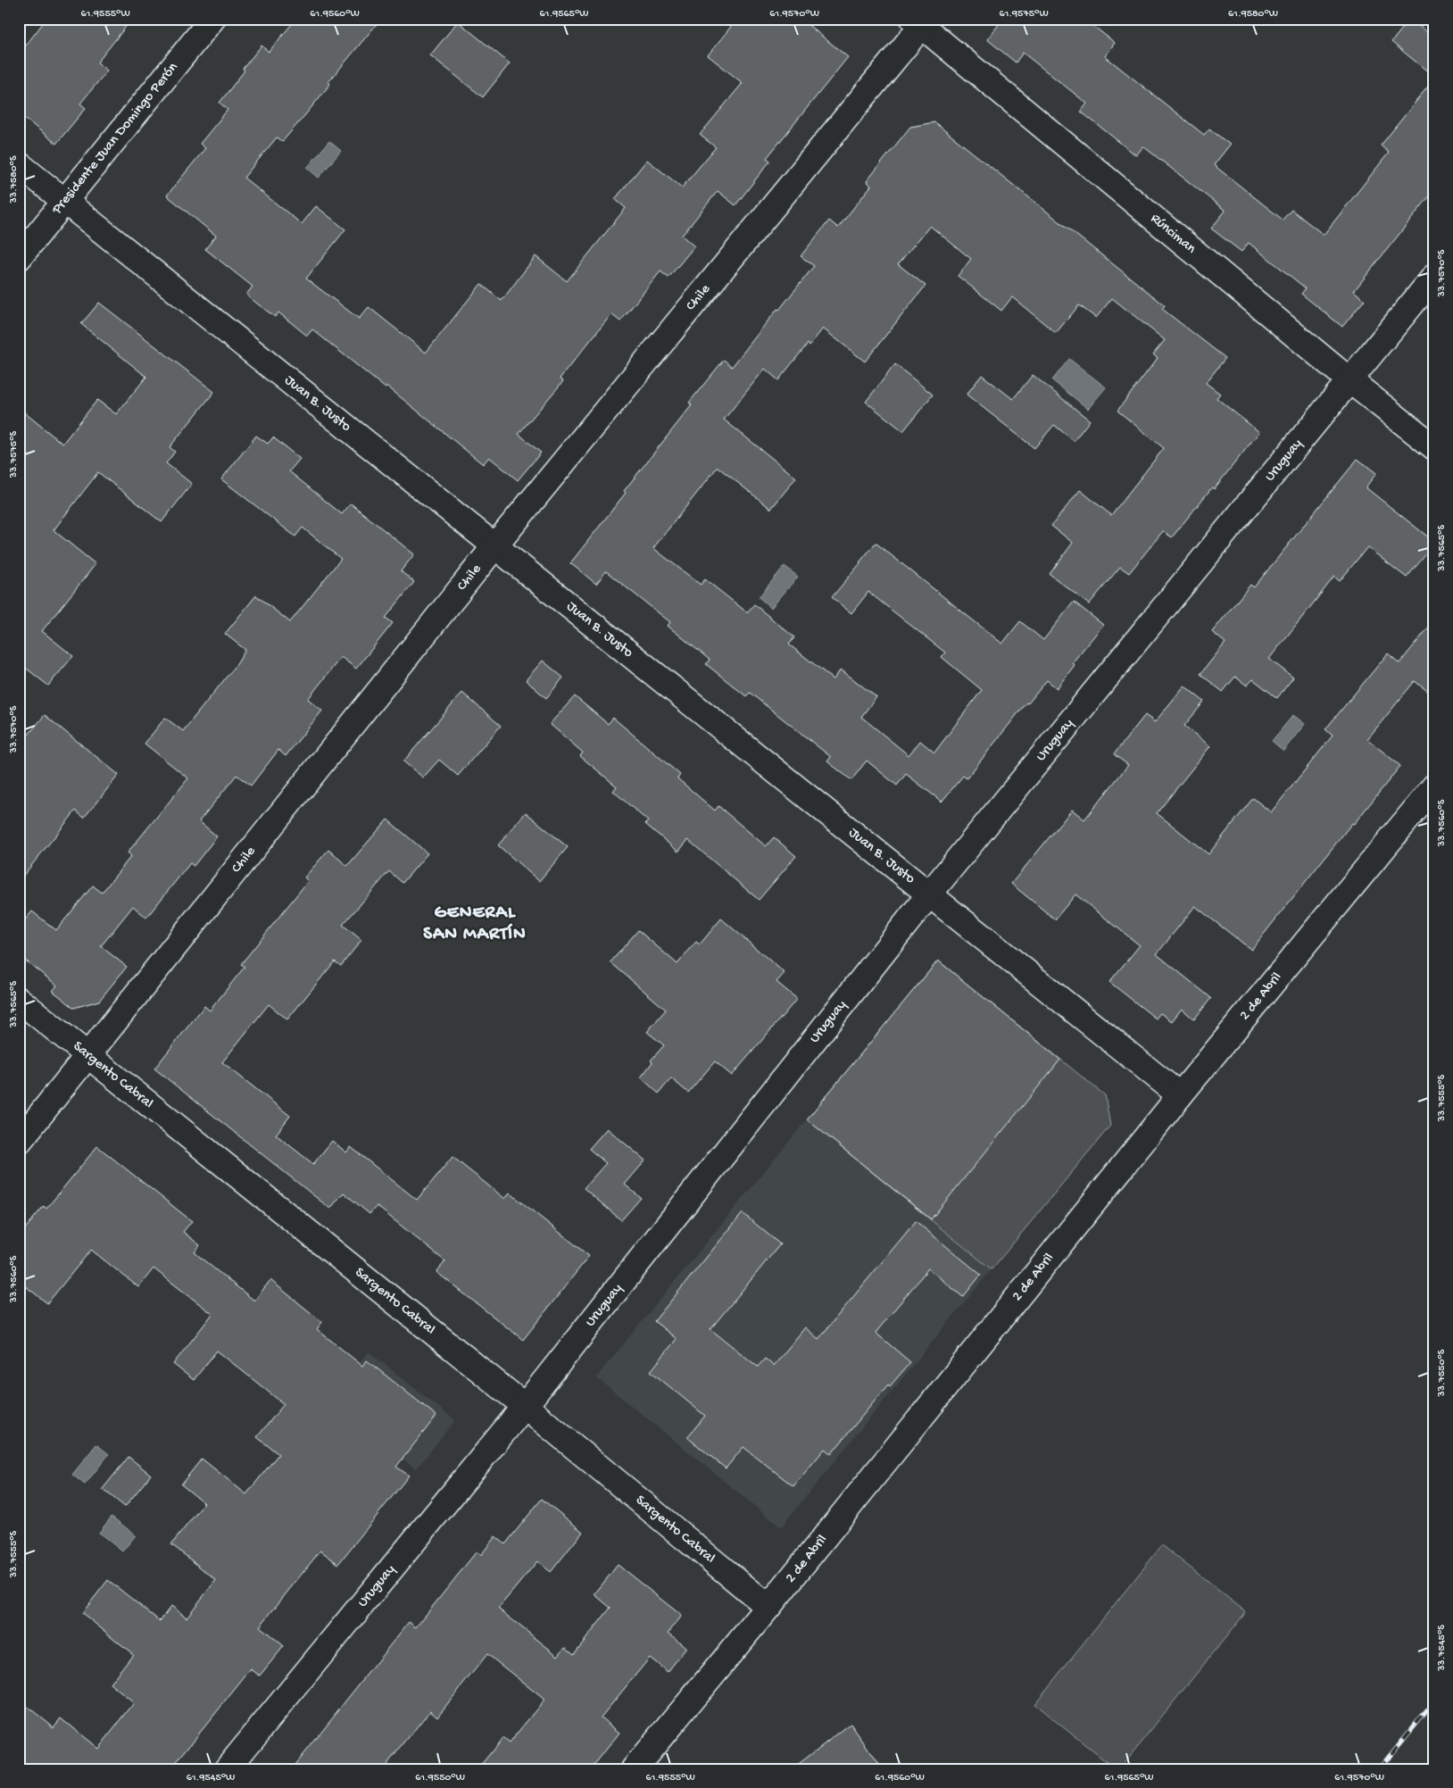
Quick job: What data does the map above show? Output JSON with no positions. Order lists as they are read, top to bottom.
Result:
{
  "streets": {
    "street": [
      "Presidente Juan Domingo Perón",
      "Rúnciman",
      "Chile",
      "Juan B. Justo",
      "Uruguay",
      "2 de Abril",
      "Sargento Cabral"
    ]
  },
  "crossings": [
    ["Presidente Juan Domingo Perón", "Juan B. Justo"],
    ["Rúnciman", "Chile"],
    ["Rúnciman", "Uruguay"],
    ["Chile", "Juan B. Justo"],
    ["Chile", "Sargento Cabral"],
    ["Juan B. Justo", "Uruguay"],
    ["Juan B. Justo", "2 de Abril"],
    ["Uruguay", "Sargento Cabral"],
    ["2 de Abril", "Sargento Cabral"]
  ],
  "districts": ["GENERAL SAN MARTÍN"],
  "coordinates": [
    "61.9555°W",
    "61.9560°W",
    "61.9565°W",
    "61.9570°W",
    "61.9575°W",
    "61.9580°W",
    "33.7580°S",
    "33.7570°S",
    "33.7575°S",
    "33.7565°S",
    "33.7560°S",
    "33.7555°S",
    "33.7550°S",
    "33.7545°S",
    "61.9545°W",
    "61.9550°W"
  ]
}
